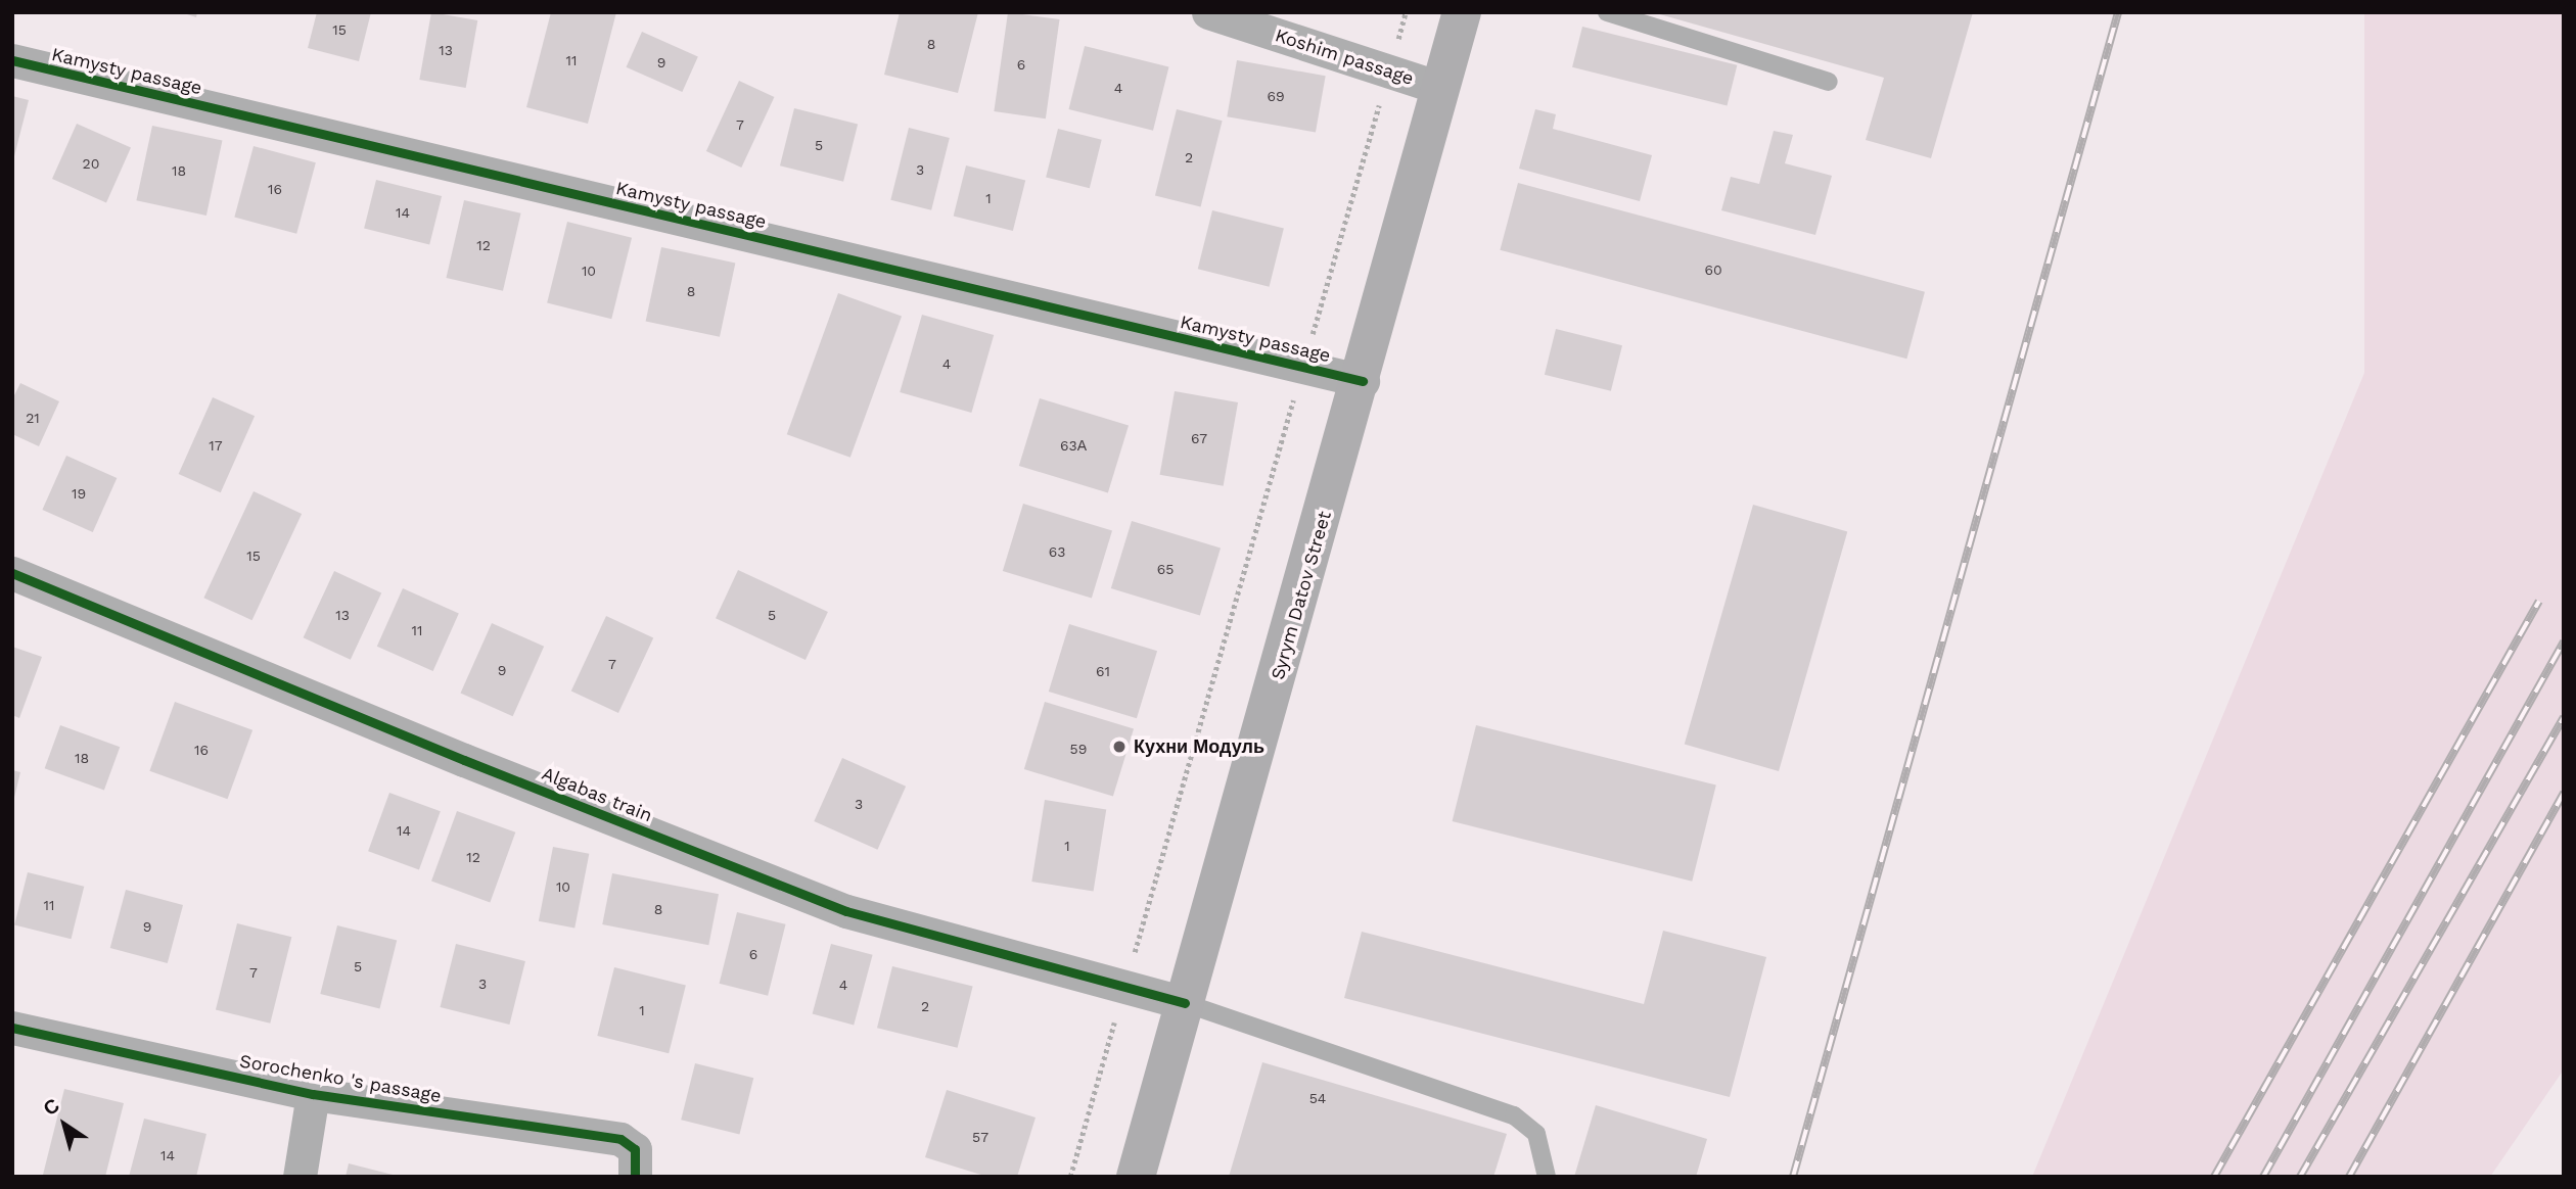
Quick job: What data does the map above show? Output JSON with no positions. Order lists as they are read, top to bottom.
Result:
{
  "streets": {
    "main road": ["Syrym Datov Street"],
    "street": [
      "Koshim passage",
      "Kamysty passage",
      "Algabas train",
      "Sorochenko 's passage"
    ]
  },
  "crossings": [
    ["Koshim passage", "Syrym Datov Street"],
    ["Kamysty passage", "Syrym Datov Street"],
    ["Syrym Datov Street", "Algabas train"]
  ],
  "places": ["Кухни Модуль"],
  "house_numbers": [
    "15",
    "8",
    "13",
    "11",
    "9",
    "6",
    "4",
    "69",
    "7",
    "5",
    "2",
    "20",
    "3",
    "18",
    "16",
    "1",
    "14",
    "12",
    "60",
    "10",
    "8",
    "4",
    "21",
    "67",
    "17",
    "63А",
    "19",
    "63",
    "15",
    "65",
    "13",
    "5",
    "11",
    "7",
    "9",
    "61",
    "59",
    "16",
    "18",
    "3",
    "14",
    "1",
    "12",
    "10",
    "11",
    "8",
    "9",
    "6",
    "5",
    "7",
    "3",
    "4",
    "2",
    "1",
    "54",
    "57",
    "14"
  ],
  "north": "top left"
}
